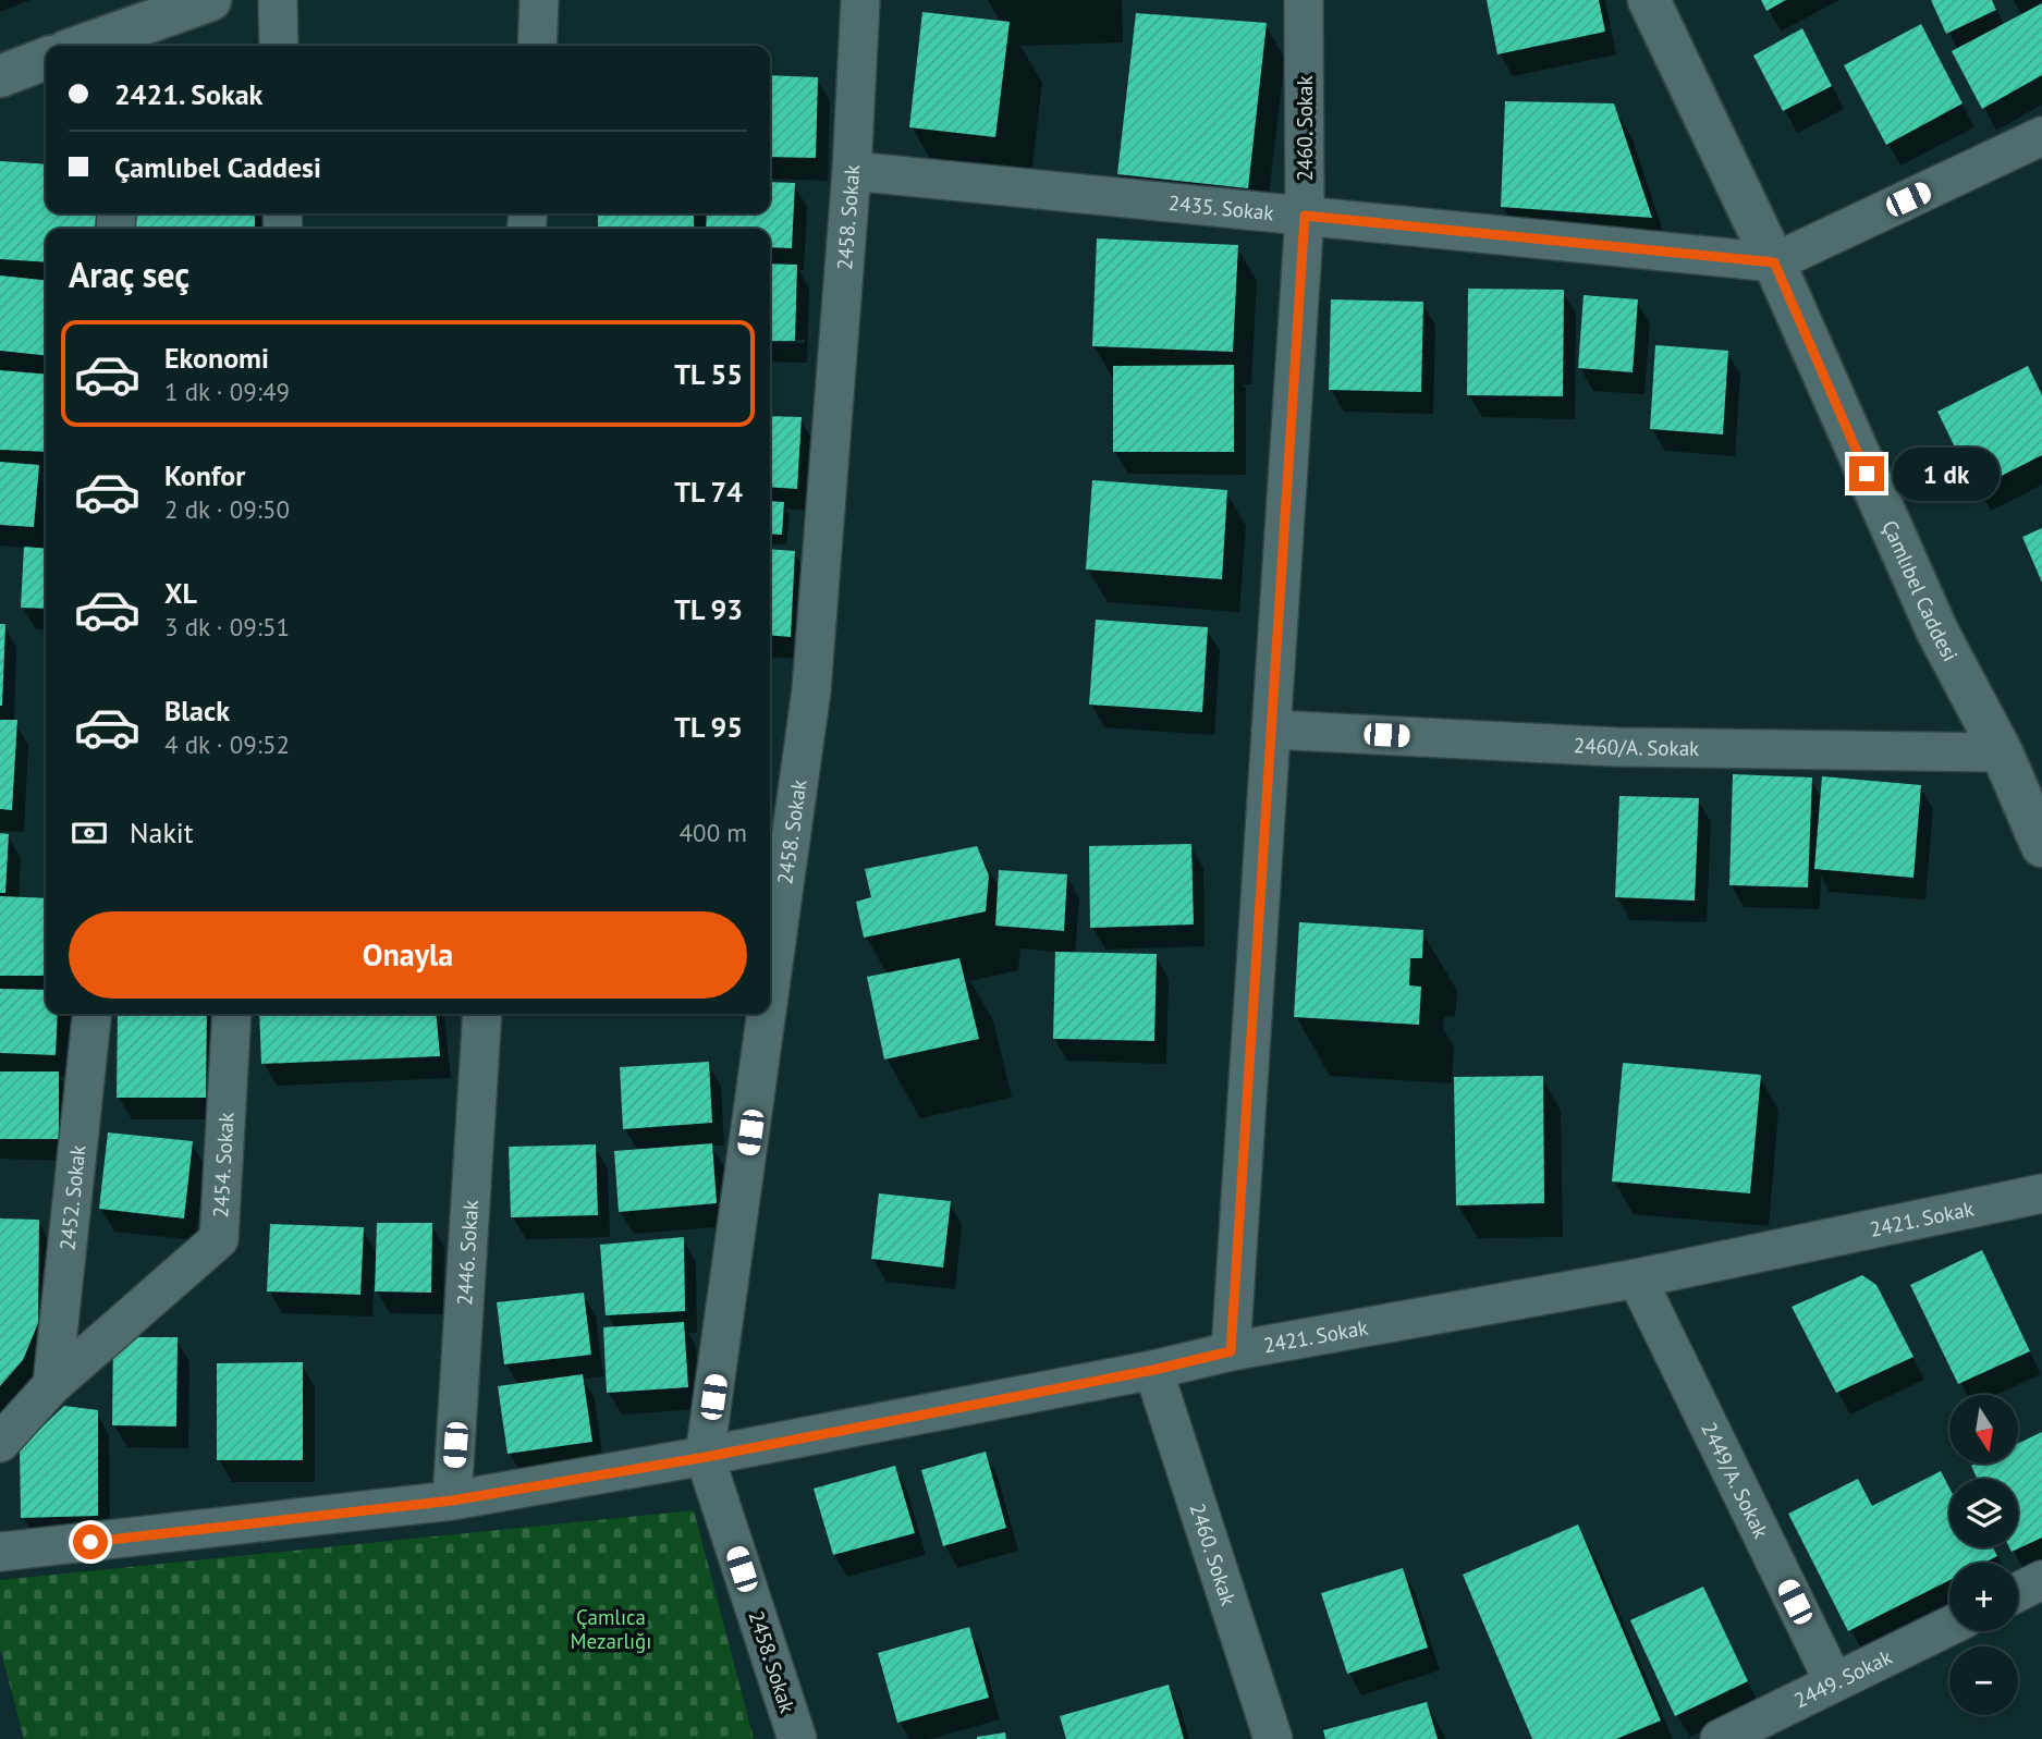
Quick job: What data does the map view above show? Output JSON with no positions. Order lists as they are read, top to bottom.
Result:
{
  "streets": {
    "street": [
      "2460. Sokak",
      "2435. Sokak",
      "2458. Sokak",
      "Çamlıbel Caddesi",
      "2460/A. Sokak",
      "2454. Sokak",
      "2452. Sokak",
      "2421. Sokak",
      "2446. Sokak",
      "2449/A. Sokak",
      "2449. Sokak"
    ]
  },
  "crossings": [
    ["2460. Sokak", "2435. Sokak"],
    ["2460. Sokak", "2460/A. Sokak"],
    ["2460. Sokak", "2421. Sokak"],
    ["2435. Sokak", "2458. Sokak"],
    ["2435. Sokak", "Çamlıbel Caddesi"],
    ["2458. Sokak", "2421. Sokak"],
    ["Çamlıbel Caddesi", "2460/A. Sokak"],
    ["2454. Sokak", "2452. Sokak"],
    ["2421. Sokak", "2446. Sokak"],
    ["2421. Sokak", "2449/A. Sokak"],
    ["2449/A. Sokak", "2449. Sokak"]
  ],
  "parks": ["Çamlıca Mezarlığı"],
  "north": "bottom",
  "page": {
    "banner": ["2421. Sokak", "Çamlıbel Caddesi"],
    "heading": "Araç seç",
    "list": [
      {
        "name": "Ekonomi",
        "note": "1 dk · 09:49",
        "value": "TL 55"
      },
      {
        "name": "Konfor",
        "note": "2 dk · 09:50",
        "value": "TL 74"
      },
      {
        "name": "XL",
        "note": "3 dk · 09:51",
        "value": "TL 93"
      },
      {
        "name": "Black",
        "note": "4 dk · 09:52",
        "value": "TL 95"
      }
    ],
    "bubble": "1 dk",
    "pay": ["Nakit", "400 m"],
    "buttons": "Onayla",
    "map_buttons": ["+", "−"]
  }
}
